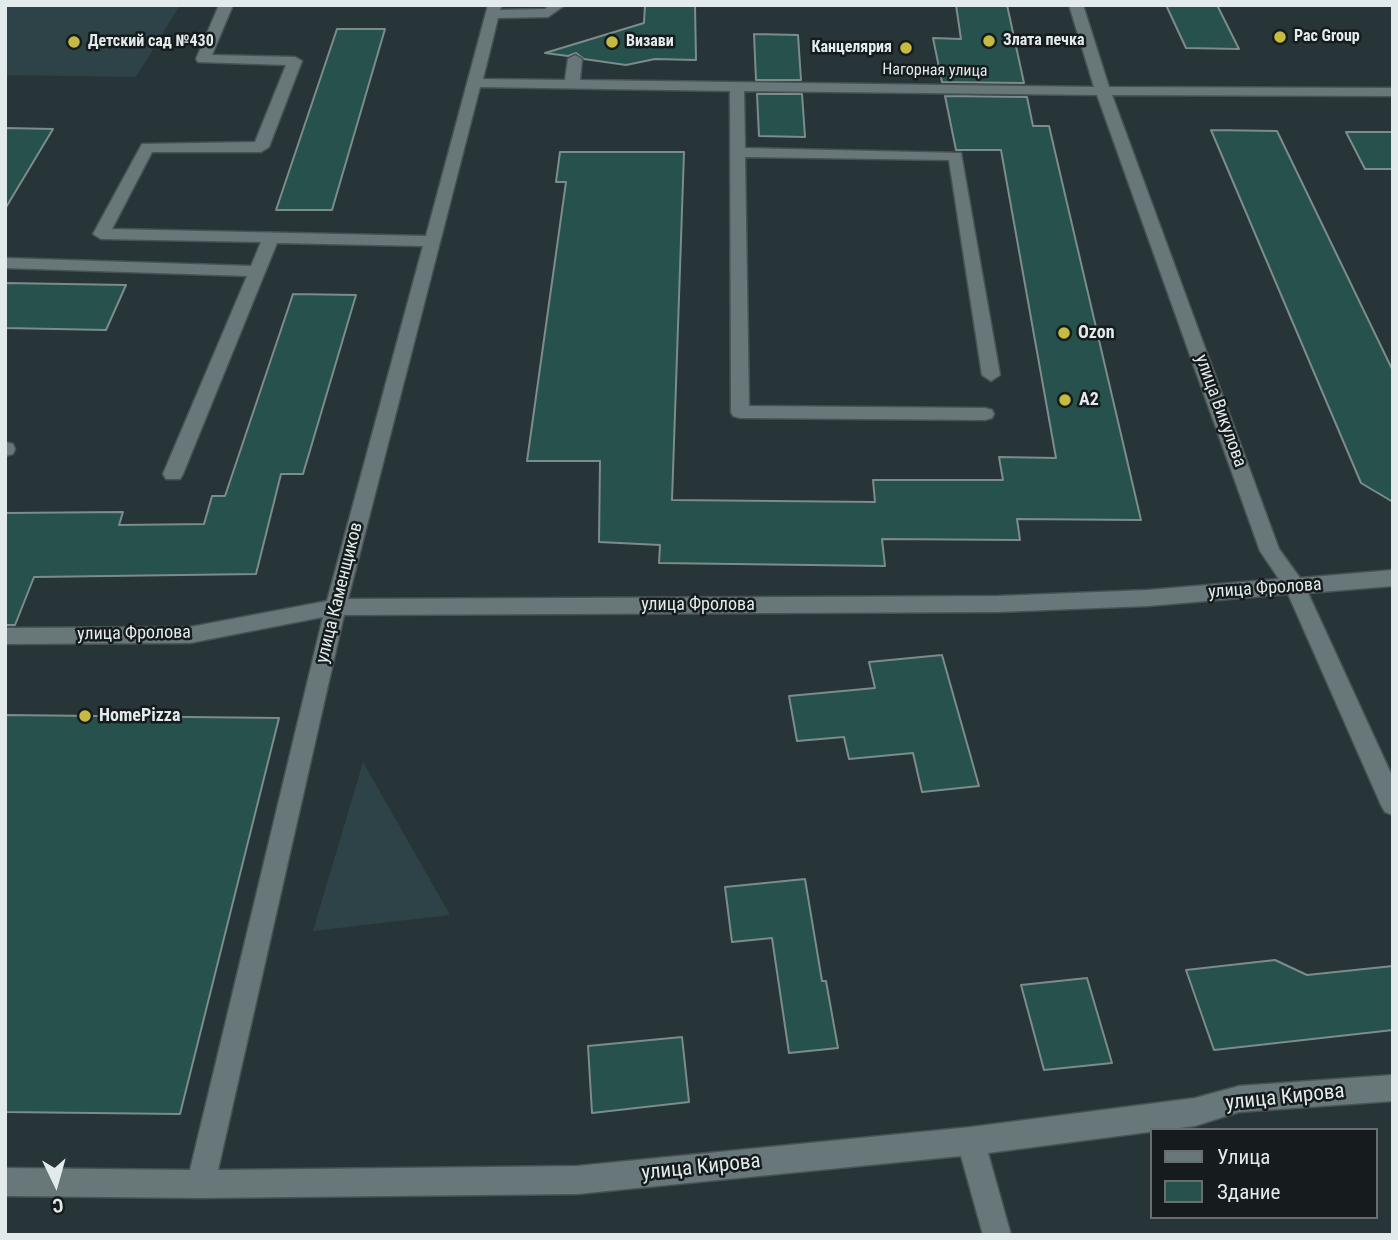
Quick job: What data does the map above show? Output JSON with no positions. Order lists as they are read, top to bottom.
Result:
{
  "streets": {
    "street": [
      "Нагорная улица",
      "улица Викулова",
      "улица Фролова",
      "улица Каменщиков",
      "улица Кирова"
    ]
  },
  "crossings": [
    ["Нагорная улица", "улица Викулова"],
    ["Нагорная улица", "улица Каменщиков"],
    ["улица Викулова", "улица Фролова"],
    ["улица Фролова", "улица Каменщиков"],
    ["улица Каменщиков", "улица Кирова"]
  ],
  "places": [
    "Pac Group",
    "Злата печка",
    "Детский сад №430",
    "Визави",
    "Канцелярия",
    "Ozon",
    "А2",
    "HomePizza"
  ],
  "legend": ["Улица", "Здание"],
  "north": "bottom"
}
